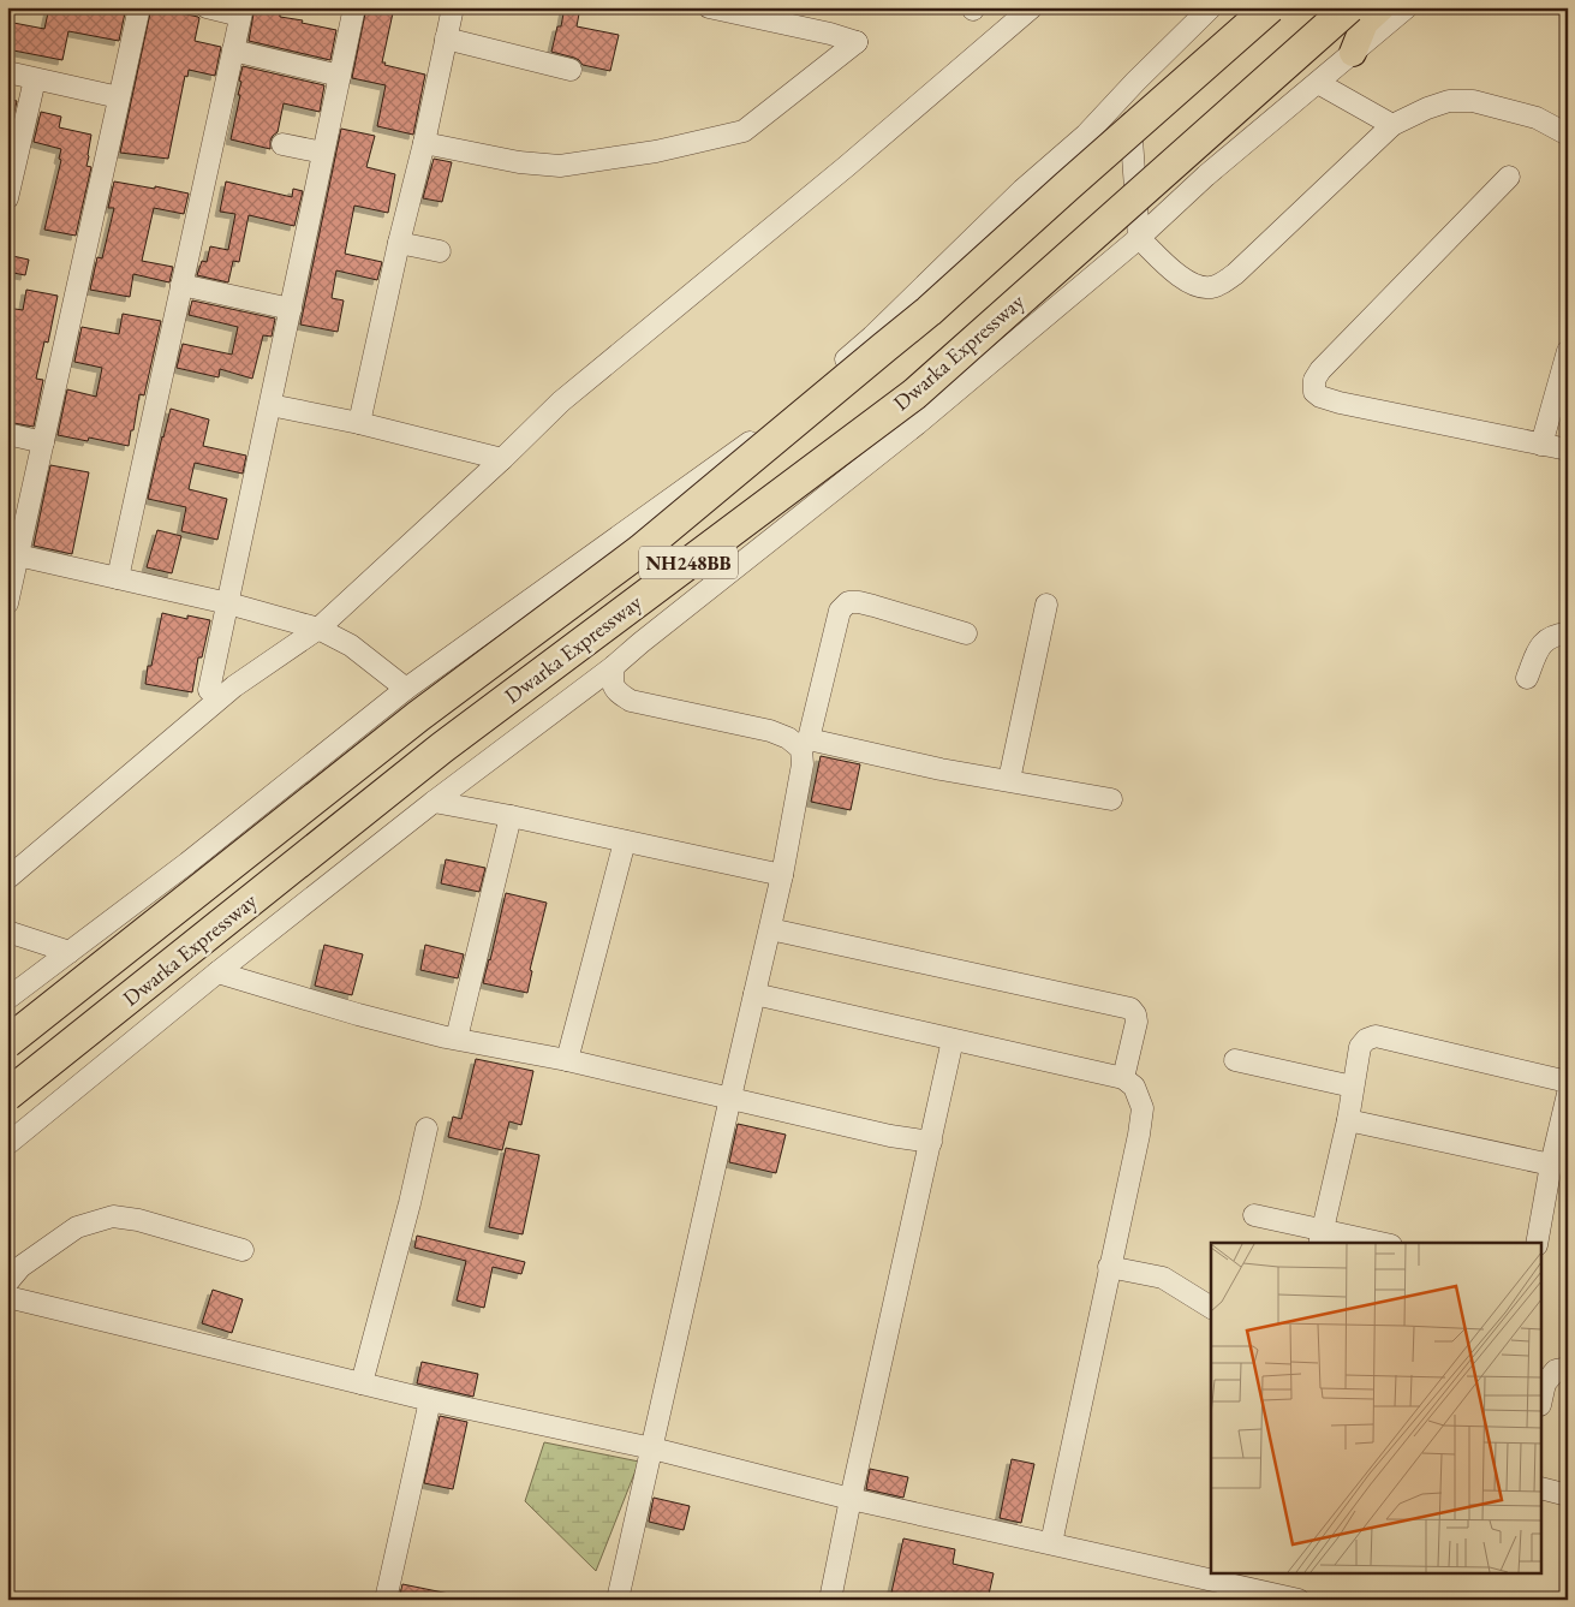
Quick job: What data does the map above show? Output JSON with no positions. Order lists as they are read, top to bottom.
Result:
{
  "streets": {
    "highway": ["Dwarka Expressway", "NH248BB"]
  }
}
